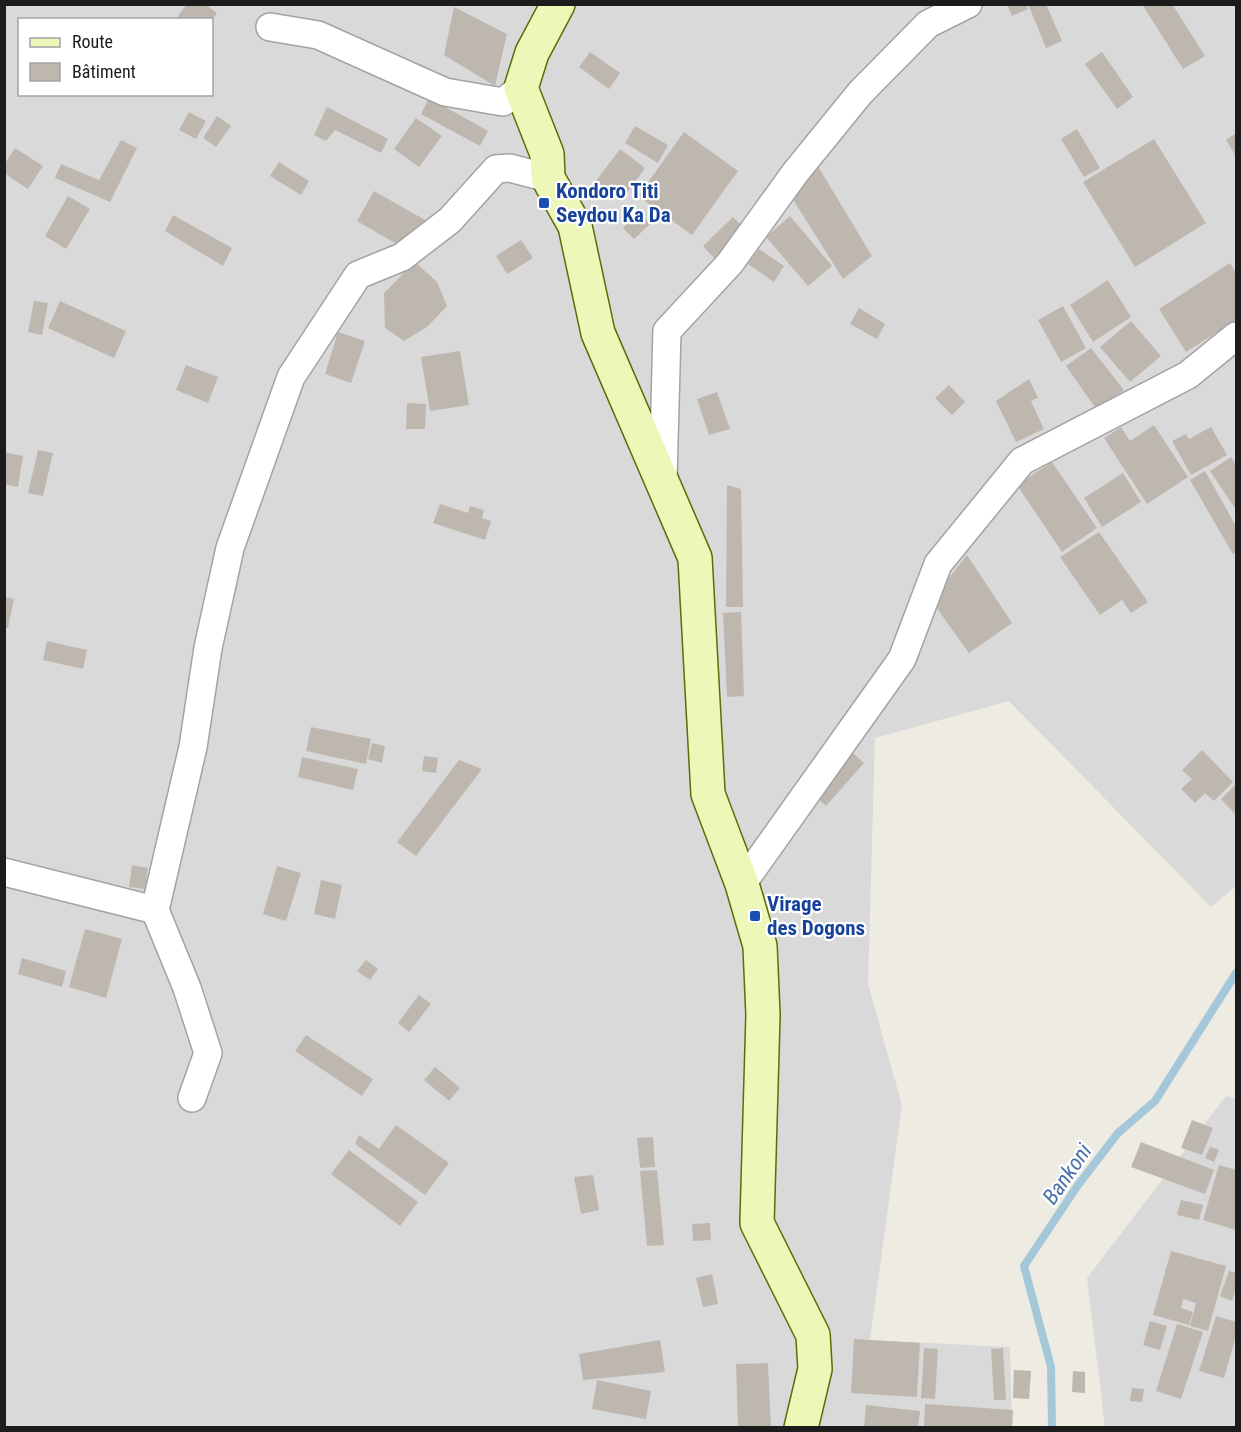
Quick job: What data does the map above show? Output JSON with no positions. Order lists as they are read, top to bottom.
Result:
{
  "water": ["Bankoni"],
  "places": {
    "transit": ["Kondoro Titi Seydou Ka Da", "Virage des Dogons"]
  },
  "legend": ["Route", "Bâtiment"]
}
